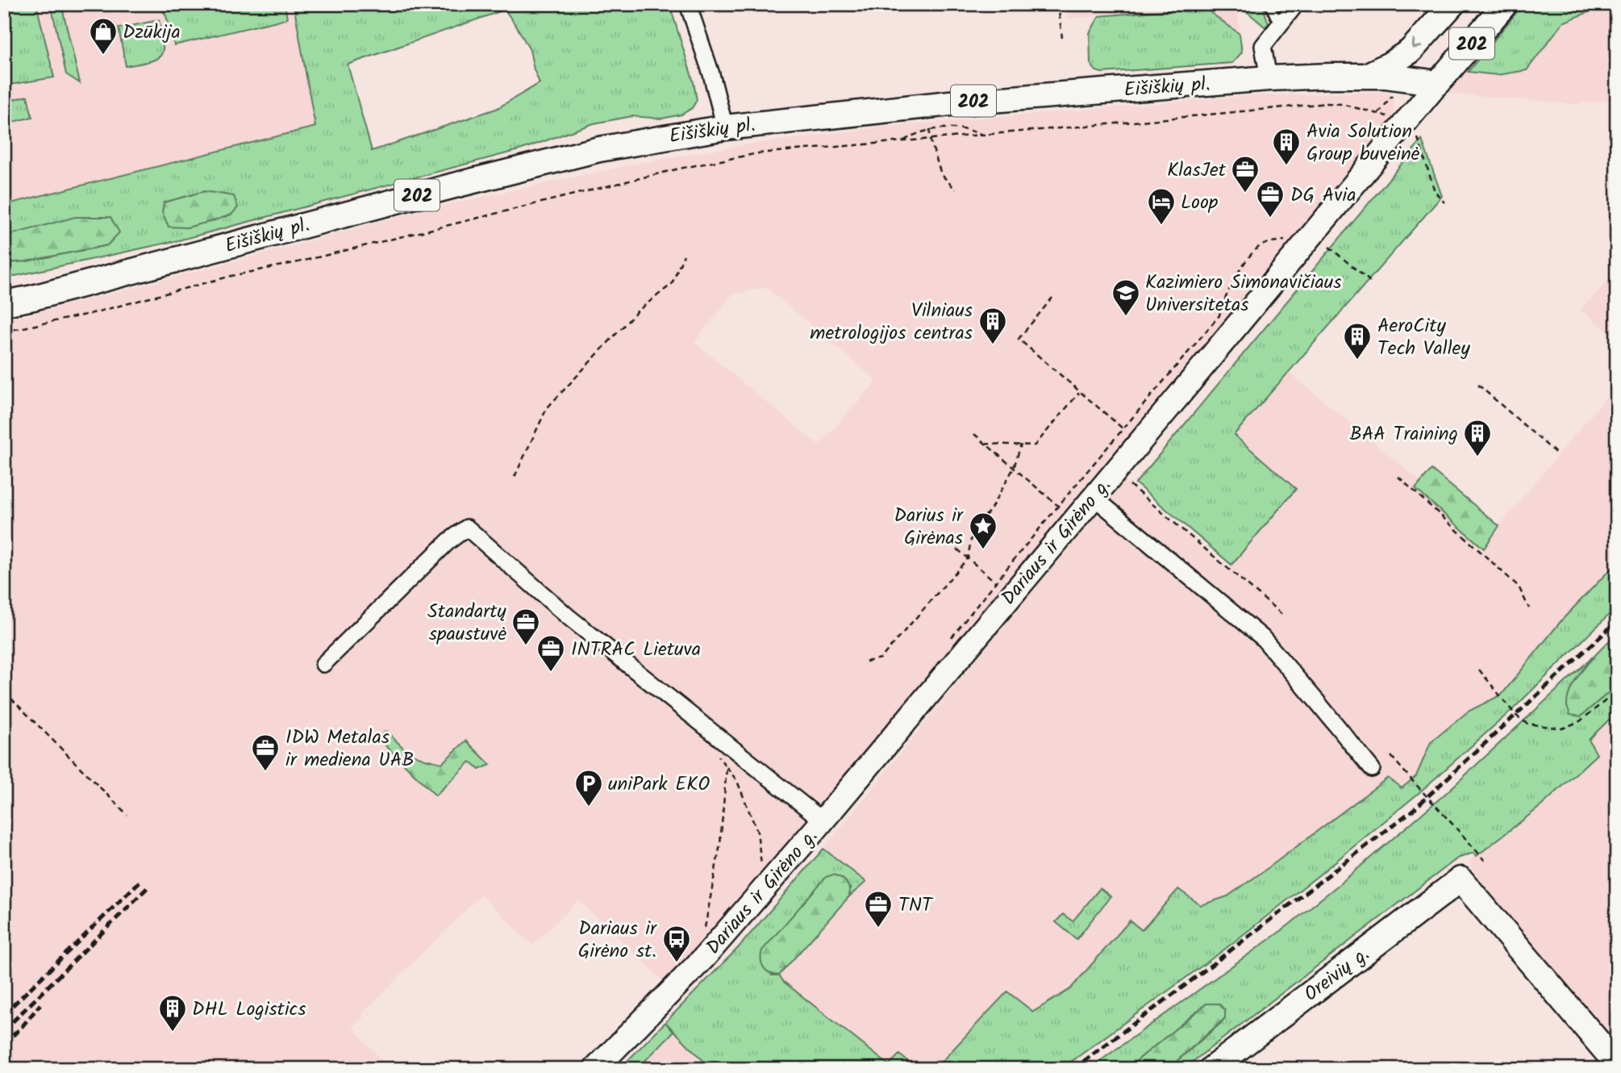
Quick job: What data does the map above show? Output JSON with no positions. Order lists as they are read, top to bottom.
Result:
{
  "streets": {
    "main road": [
      "202",
      "Eišiškių pl.",
      "Dariaus ir Girėno g.",
      "Oreivių g."
    ]
  },
  "crossings": [
    ["Eišiškių pl.", "Dariaus ir Girėno g."]
  ],
  "places": {
    "shop": ["Dzūkija"],
    "building": [
      "Avia Solution Group buveinė",
      "Vilniaus metrologijos centras",
      "AeroCity Tech Valley",
      "BAA Training",
      "DHL Logistics"
    ],
    "office": [
      "KlasJet",
      "DG Avia",
      "Standartų spaustuvė",
      "INTRAC Lietuva",
      "IDW Metalas ir mediena UAB",
      "TNT"
    ],
    "hotel": ["Loop"],
    "school or university": ["Kazimiero Simonavičiaus Universitetas"],
    "place": ["Darius ir Girėnas"],
    "parking": ["uniPark EKO"],
    "bus stop": ["Dariaus ir Girėno st."]
  }
}
